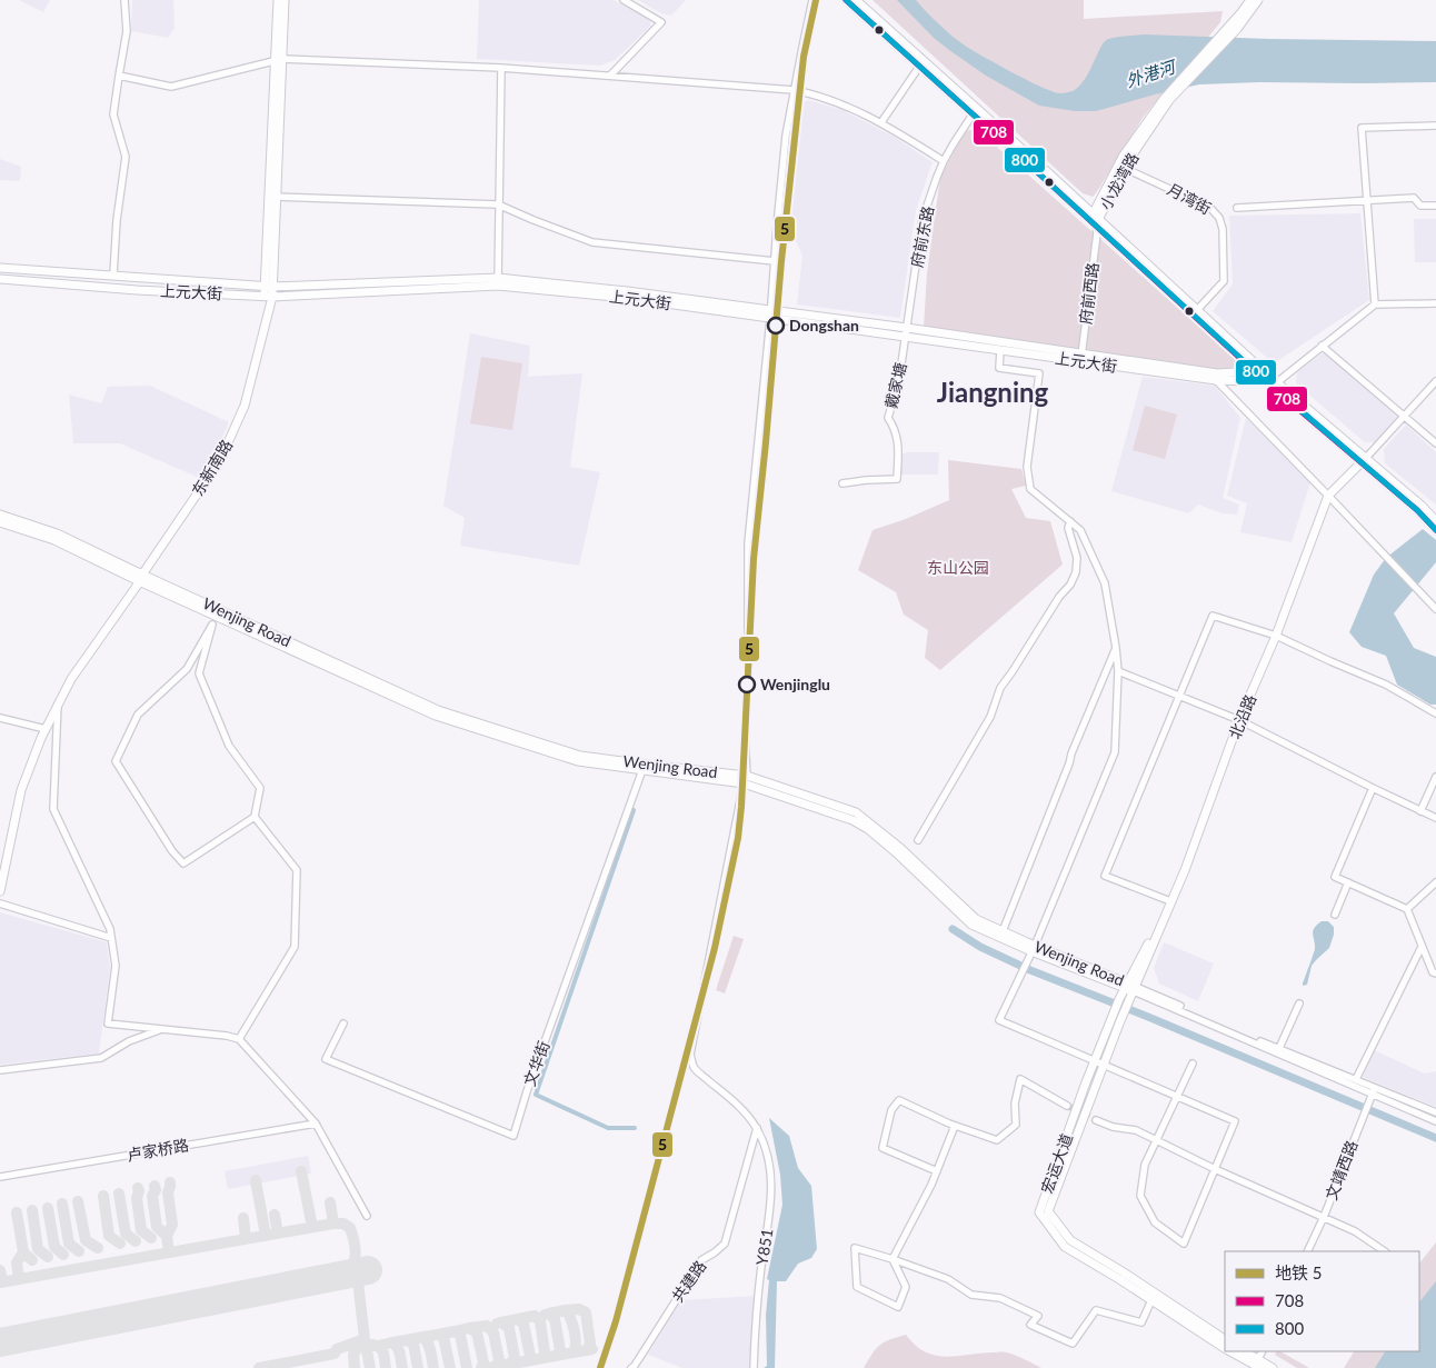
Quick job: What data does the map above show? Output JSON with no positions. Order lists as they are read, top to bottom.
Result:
{
  "streets": {
    "main road": [
      "小龙湾路",
      "上元大街",
      "东新南路",
      "Wenjing Road",
      "北沿路",
      "宏运大道"
    ],
    "street": [
      "月湾街",
      "府前东路",
      "府前西路",
      "戴家塘",
      "文华街",
      "卢家桥路",
      "文靖西路",
      "Y851",
      "共建路"
    ]
  },
  "crossings": [
    ["小龙湾路", "月湾街"],
    ["小龙湾路", "府前西路"],
    ["府前东路", "上元大街"],
    ["府前东路", "戴家塘"],
    ["上元大街", "府前西路"],
    ["上元大街", "戴家塘"],
    ["上元大街", "东新南路"],
    ["东新南路", "Wenjing Road"],
    ["Wenjing Road", "北沿路"],
    ["Wenjing Road", "文华街"],
    ["Wenjing Road", "宏运大道"],
    ["Wenjing Road", "文靖西路"],
    ["Wenjing Road", "Y851"],
    ["北沿路", "宏运大道"],
    ["Y851", "共建路"]
  ],
  "districts": ["Jiangning"],
  "water": ["外港河"],
  "parks": ["东山公园"],
  "places": ["Dongshan", "Wenjinglu"],
  "lines": ["metro line 5", "transit line 708", "transit line 800"],
  "legend": ["地铁 5", "708", "800"]
}
